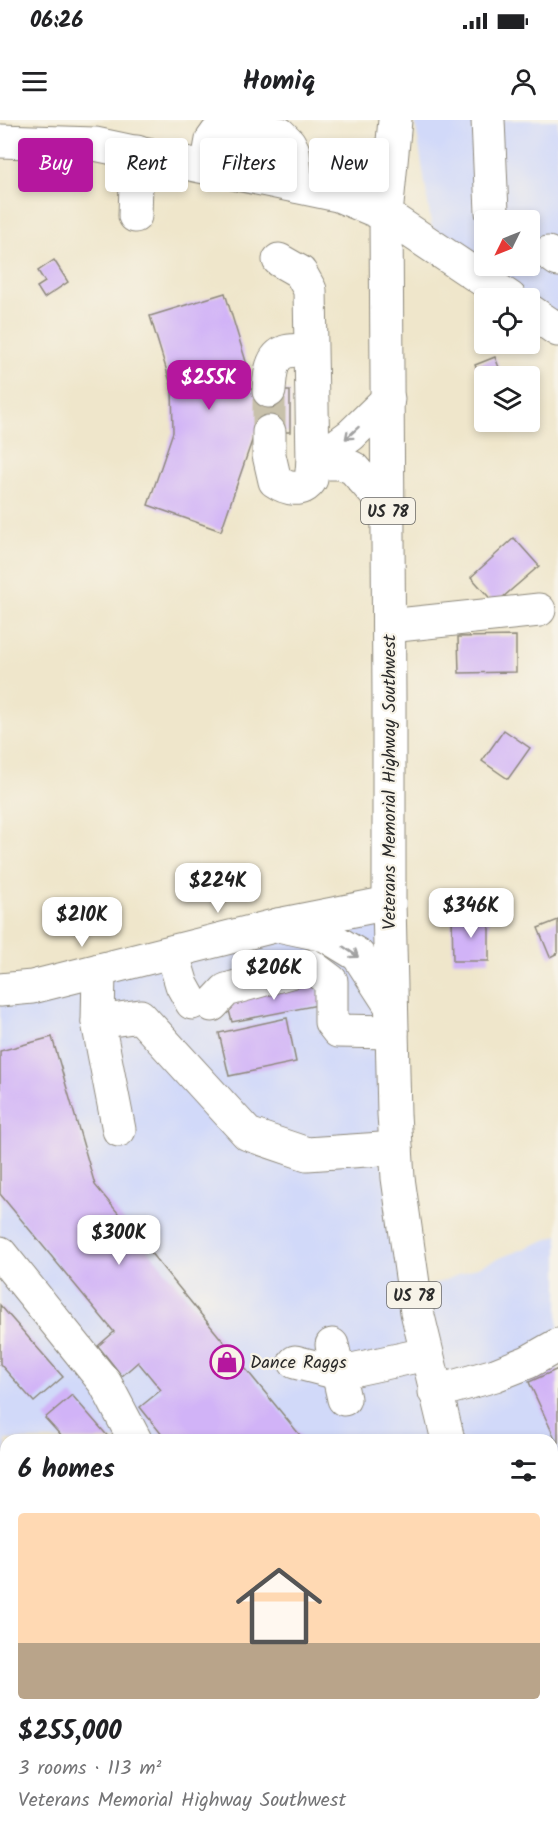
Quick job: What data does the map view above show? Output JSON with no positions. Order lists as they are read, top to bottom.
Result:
{
  "streets": {
    "main road": ["US 78", "Veterans Memorial Highway Southwest"]
  },
  "places": {
    "shop": ["Dance Raggs"]
  },
  "north": "bottom left",
  "page": {
    "status": "06:26",
    "header": "Homiq",
    "chip": [
      "Buy",
      "Rent",
      "Filters",
      "New"
    ],
    "price": [
      "$255K",
      "$224K",
      "$346K",
      "$210K",
      "$206K",
      "$300K"
    ],
    "heading": "6 homes",
    "list": [
      {
        "name": "$255,000",
        "note": "3 rooms · 113 m² · Veterans Memorial Highway Southwest"
      }
    ]
  }
}
